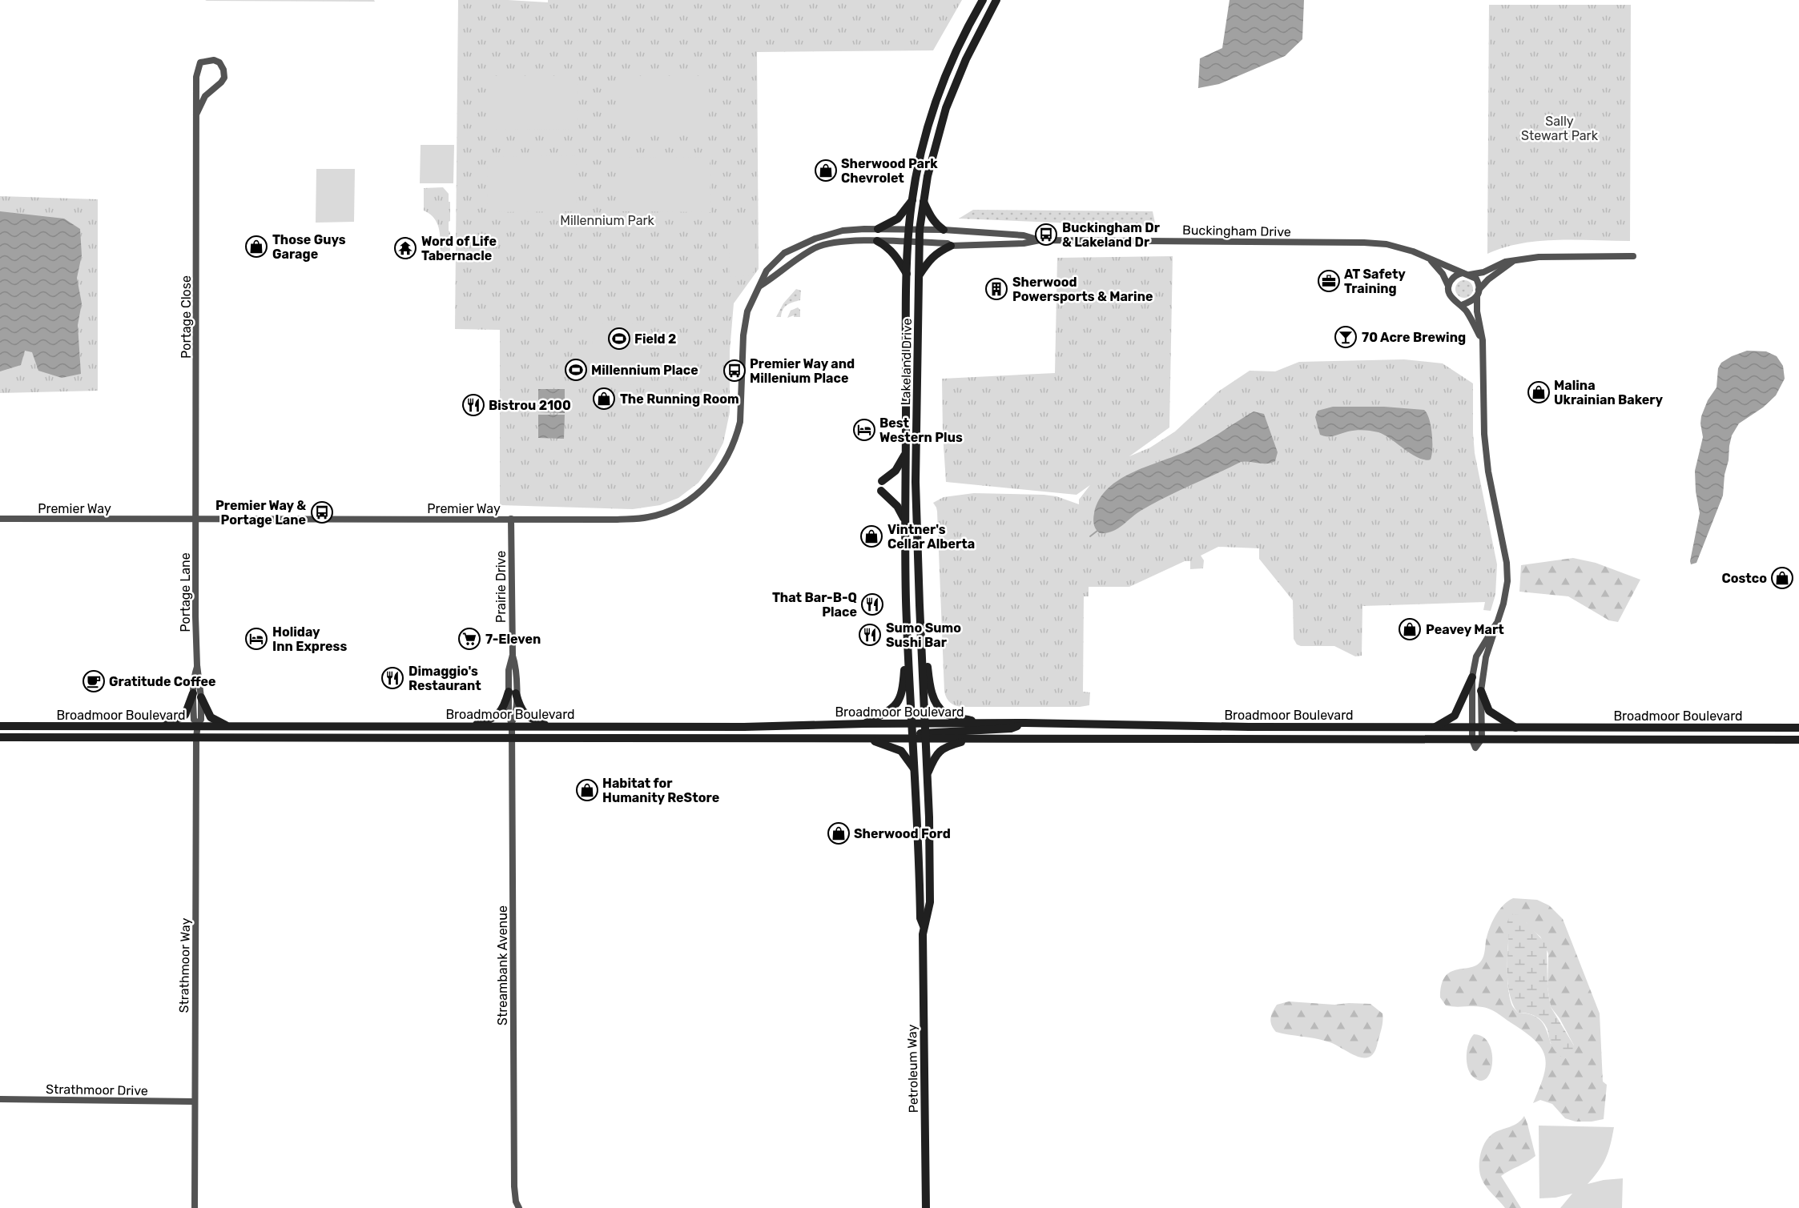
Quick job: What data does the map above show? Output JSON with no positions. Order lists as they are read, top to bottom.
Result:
{
  "streets": {
    "main road": ["Lakeland Drive", "Broadmoor Boulevard", "Petroleum Way"],
    "street": [
      "Buckingham Drive",
      "Portage Close",
      "Premier Way",
      "Prairie Drive",
      "Portage Lane",
      "Strathmoor Way",
      "Streambank Avenue",
      "Strathmoor Drive"
    ]
  },
  "crossings": [
    ["Buckingham Drive", "Lakeland Drive"],
    ["Buckingham Drive", "Premier Way"],
    ["Portage Close", "Premier Way"],
    ["Portage Close", "Portage Lane"],
    ["Lakeland Drive", "Premier Way"],
    ["Lakeland Drive", "Broadmoor Boulevard"],
    ["Lakeland Drive", "Petroleum Way"],
    ["Premier Way", "Prairie Drive"],
    ["Premier Way", "Portage Lane"],
    ["Prairie Drive", "Broadmoor Boulevard"],
    ["Prairie Drive", "Streambank Avenue"],
    ["Portage Lane", "Broadmoor Boulevard"],
    ["Portage Lane", "Strathmoor Way"],
    ["Broadmoor Boulevard", "Strathmoor Way"],
    ["Broadmoor Boulevard", "Streambank Avenue"],
    ["Broadmoor Boulevard", "Petroleum Way"],
    ["Strathmoor Way", "Strathmoor Drive"]
  ],
  "parks": ["Sally Stewart Park", "Millennium Park"],
  "places": {
    "shop": [
      "Sherwood Park Chevrolet",
      "Those Guys Garage",
      "Malina Ukrainian Bakery",
      "The Running Room",
      "Vintner's Cellar Alberta",
      "Costco",
      "Peavey Mart",
      "Habitat for Humanity ReStore",
      "Sherwood Ford"
    ],
    "bus stop": ["Buckingham Dr & Lakeland Dr", "Premier Way and Millenium Place", "Premier Way & Portage Lane"],
    "temple": ["Word of Life Tabernacle"],
    "office": ["AT Safety Training"],
    "building": ["Sherwood Powersports & Marine"],
    "bar": ["70 Acre Brewing"],
    "sports": ["Field 2", "Millennium Place"],
    "restaurant": [
      "Bistrou 2100",
      "That Bar-B-Q Place",
      "Sumo Sumo Sushi Bar",
      "Dimaggio's Restaurant"
    ],
    "hotel": ["Best Western Plus", "Holiday Inn Express"],
    "supermarket": ["7-Eleven"],
    "cafe": ["Gratitude Coffee"]
  }
}
